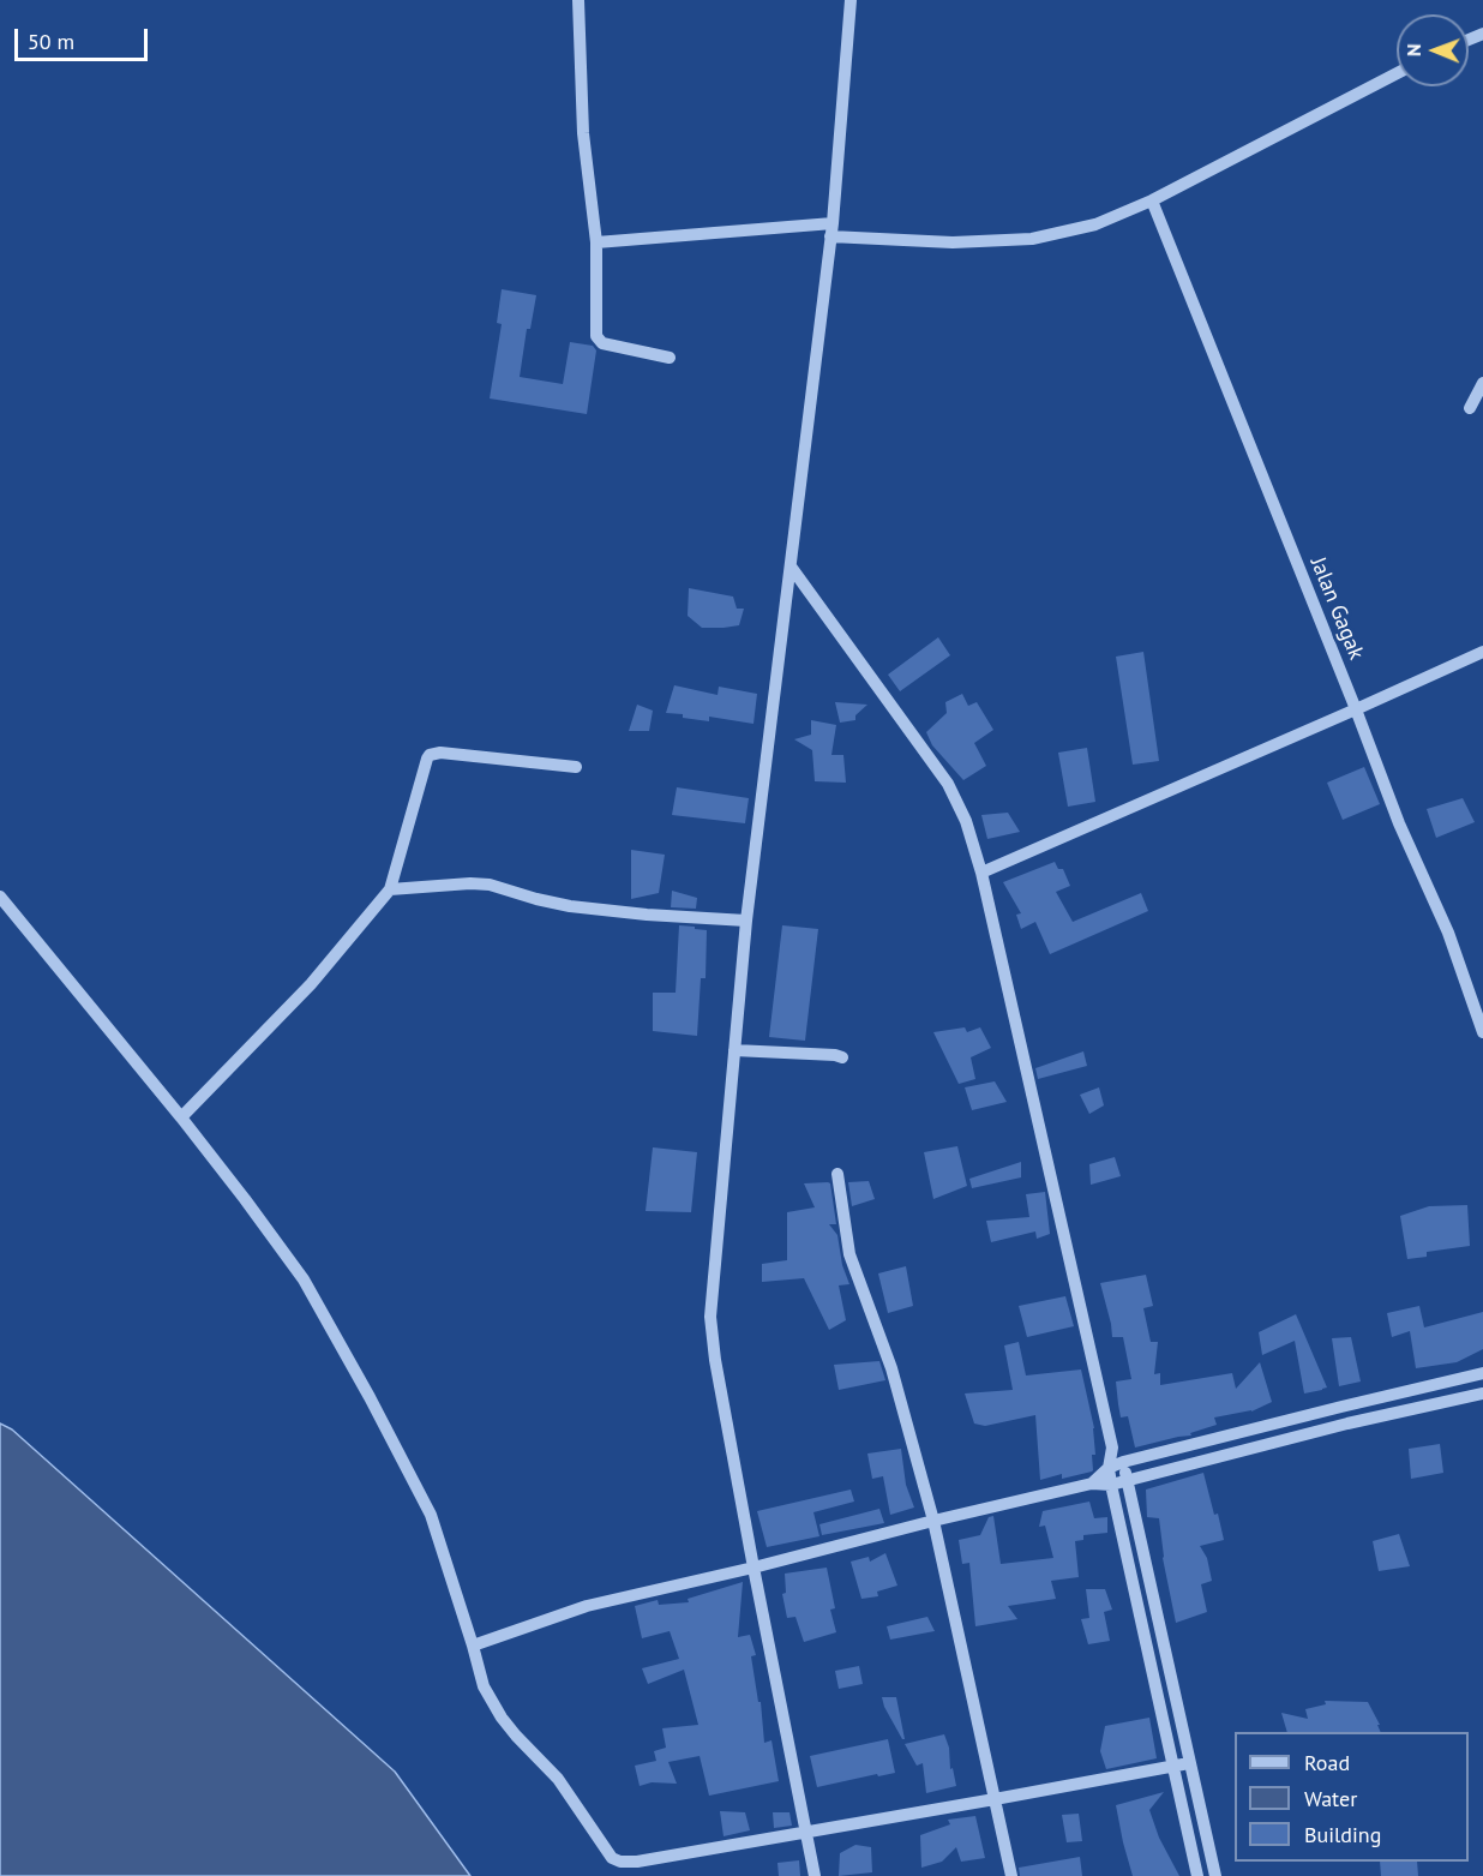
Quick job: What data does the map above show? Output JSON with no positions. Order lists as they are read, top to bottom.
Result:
{
  "streets": {
    "street": ["Jalan Gagak"]
  },
  "legend": ["Road", "Water", "Building"],
  "scale_bar": "50 m",
  "north": "left"
}
